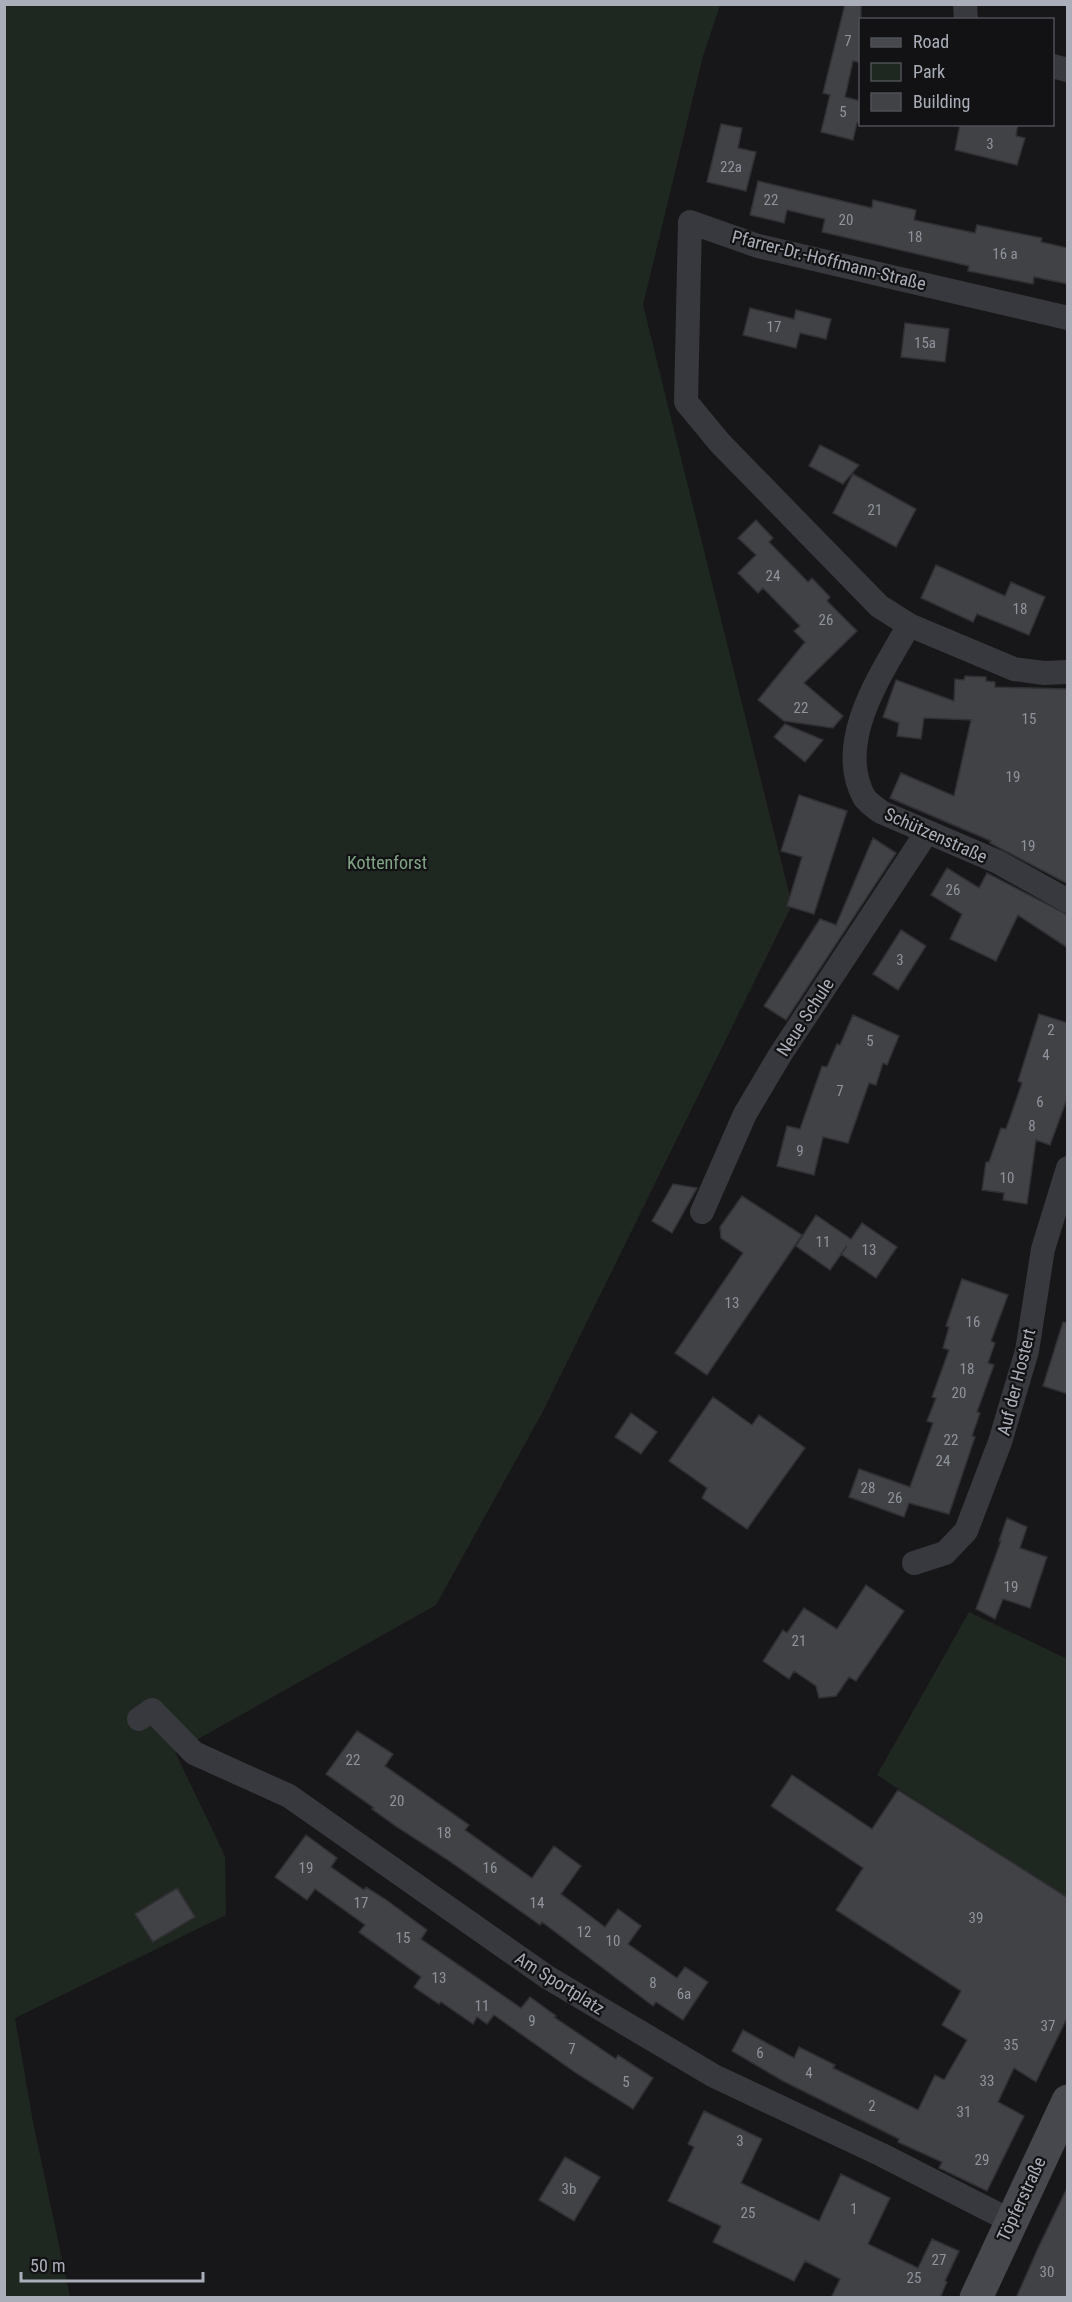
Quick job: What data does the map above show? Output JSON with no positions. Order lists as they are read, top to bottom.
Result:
{
  "streets": {
    "main road": ["Töpferstraße"],
    "street": [
      "Pfarrer-Dr.-Hoffmann-Straße",
      "Schützenstraße",
      "Neue Schule",
      "Auf der Hostert",
      "Am Sportplatz"
    ]
  },
  "crossings": [
    ["Pfarrer-Dr.-Hoffmann-Straße", "Schützenstraße"],
    ["Schützenstraße", "Neue Schule"],
    ["Am Sportplatz", "Töpferstraße"]
  ],
  "parks": ["Kottenforst"],
  "house_numbers": [
    "7",
    "5",
    "3",
    "22a",
    "22",
    "20",
    "18",
    "16 a",
    "17",
    "15a",
    "21",
    "24",
    "18",
    "26",
    "22",
    "15",
    "19",
    "19",
    "26",
    "3",
    "2",
    "5",
    "4",
    "7",
    "6",
    "8",
    "9",
    "10",
    "11",
    "13",
    "13",
    "16",
    "18",
    "20",
    "22",
    "24",
    "28",
    "26",
    "19",
    "21",
    "22",
    "20",
    "18",
    "19",
    "16",
    "17",
    "14",
    "39",
    "12",
    "15",
    "10",
    "13",
    "8",
    "6a",
    "11",
    "9",
    "37",
    "35",
    "7",
    "6",
    "4",
    "33",
    "5",
    "2",
    "31",
    "3",
    "29",
    "3b",
    "1",
    "25",
    "27",
    "30",
    "25"
  ],
  "legend": ["Road", "Park", "Building"],
  "scale_bar": "50 m"
}
